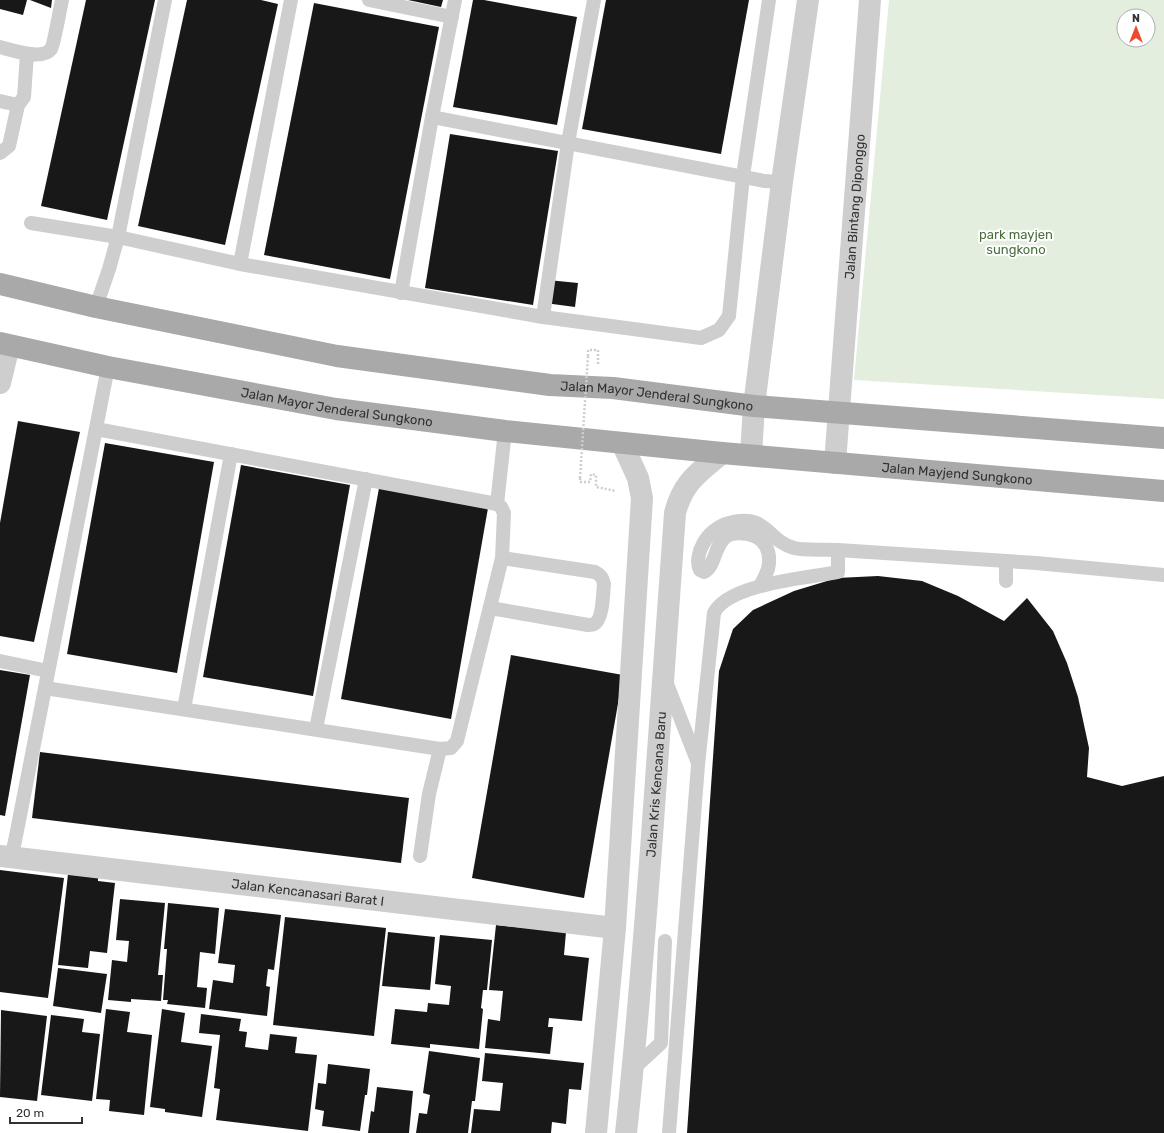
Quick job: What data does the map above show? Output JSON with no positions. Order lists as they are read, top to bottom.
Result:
{
  "streets": {
    "main road": ["Jalan Mayor Jenderal Sungkono", "Jalan Mayjend Sungkono"],
    "street": ["Jalan Bintang Diponggo", "Jalan Kris Kencana Baru", "Jalan Kencanasari Barat I"]
  },
  "crossings": [
    ["Jalan Mayor Jenderal Sungkono", "Jalan Mayjend Sungkono"],
    ["Jalan Mayor Jenderal Sungkono", "Jalan Kris Kencana Baru"]
  ],
  "parks": ["park mayjen sungkono"],
  "scale_bar": "20 m",
  "north": "top"
}
